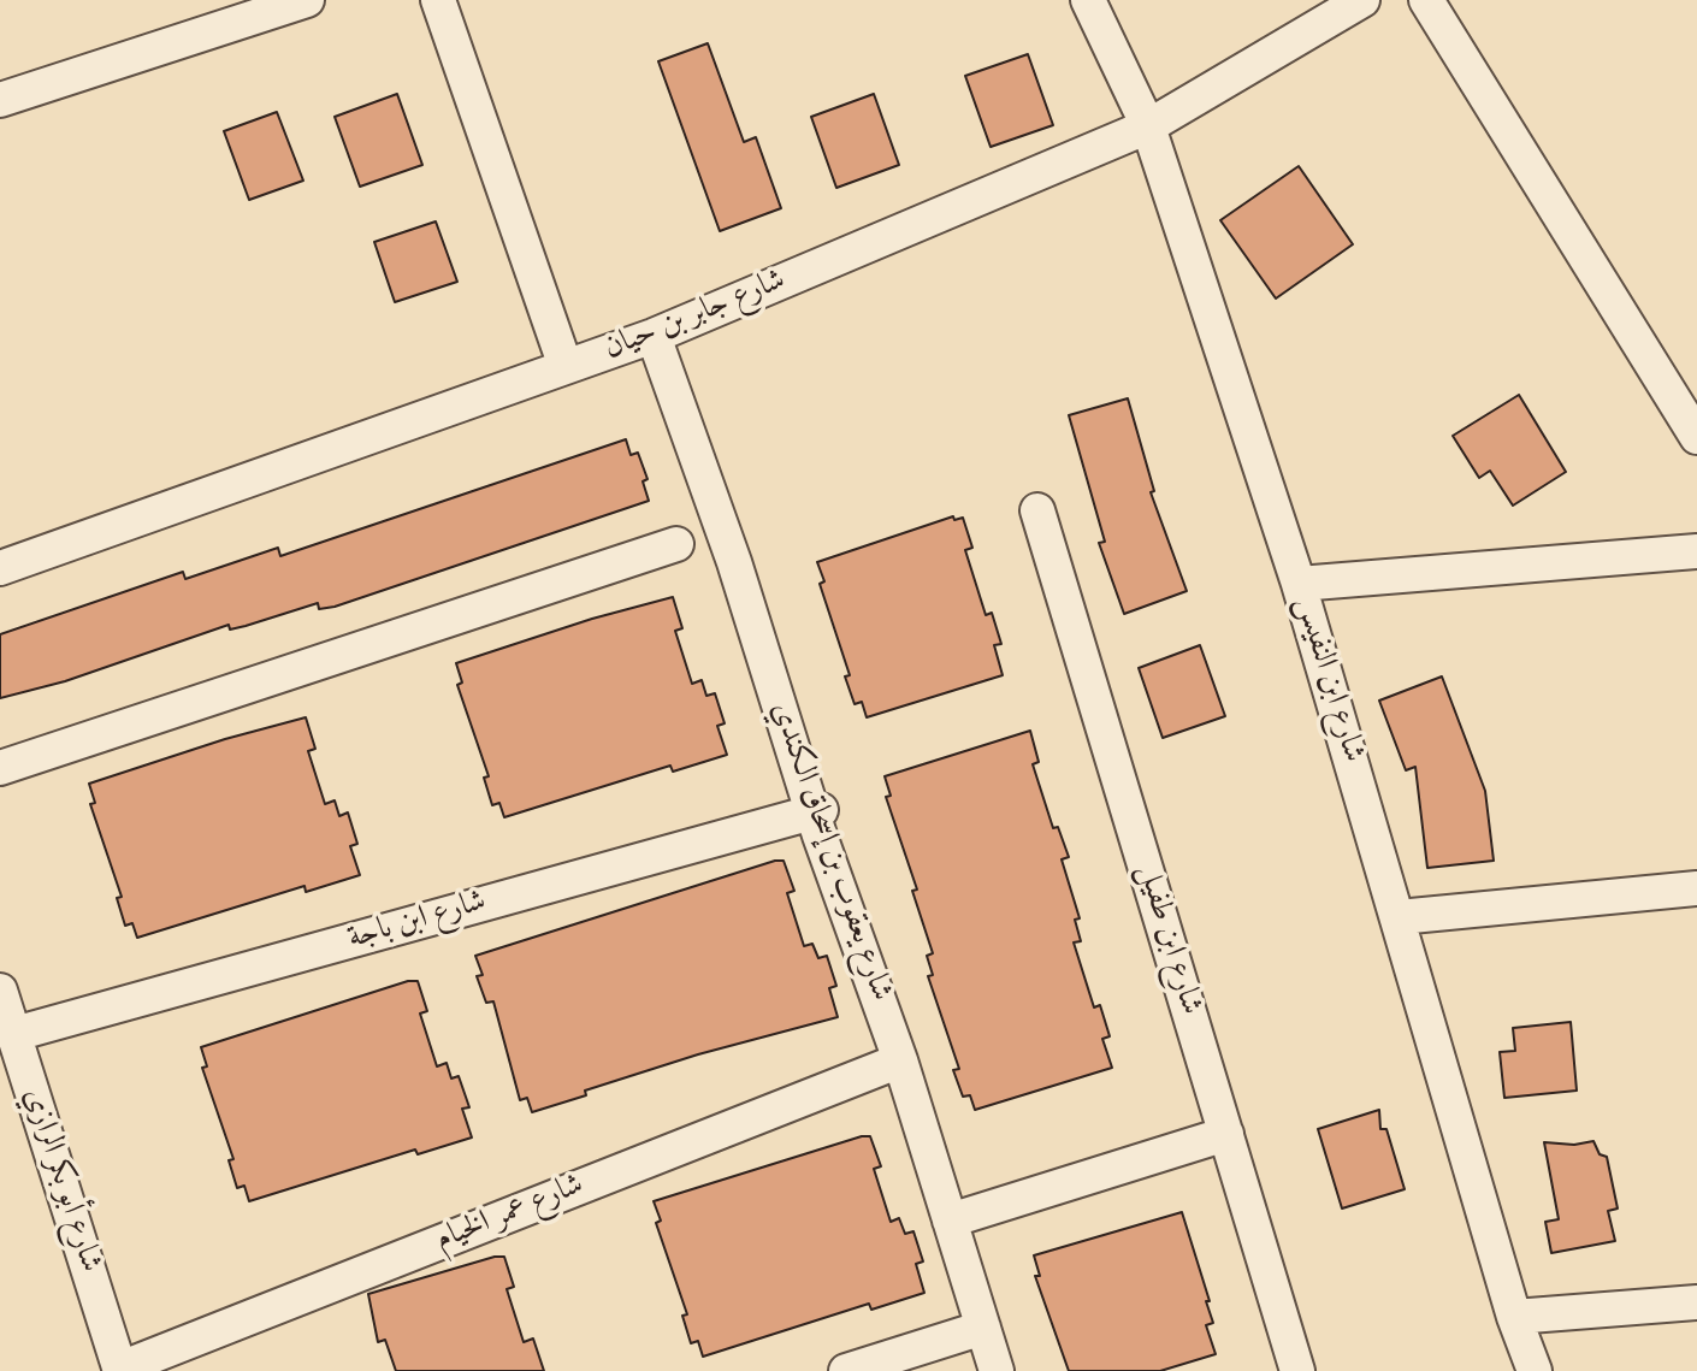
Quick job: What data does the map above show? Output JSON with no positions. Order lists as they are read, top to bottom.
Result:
{
  "streets": {
    "street": [
      "شارع جابر بن حيان",
      "شارع ابن النفيس",
      "شارع يعقوب بن إسحاق الكندي",
      "شارع ابن باجة",
      "شارع ابن طفيل",
      "شارع أبو بكر الرازي",
      "شارع عمر الخيام"
    ]
  },
  "crossings": [
    ["شارع جابر بن حيان", "شارع ابن النفيس"],
    ["شارع جابر بن حيان", "شارع يعقوب بن إسحاق الكندي"],
    ["شارع يعقوب بن إسحاق الكندي", "شارع ابن باجة"],
    ["شارع يعقوب بن إسحاق الكندي", "شارع عمر الخيام"],
    ["شارع ابن باجة", "شارع أبو بكر الرازي"],
    ["شارع أبو بكر الرازي", "شارع عمر الخيام"]
  ]
}
